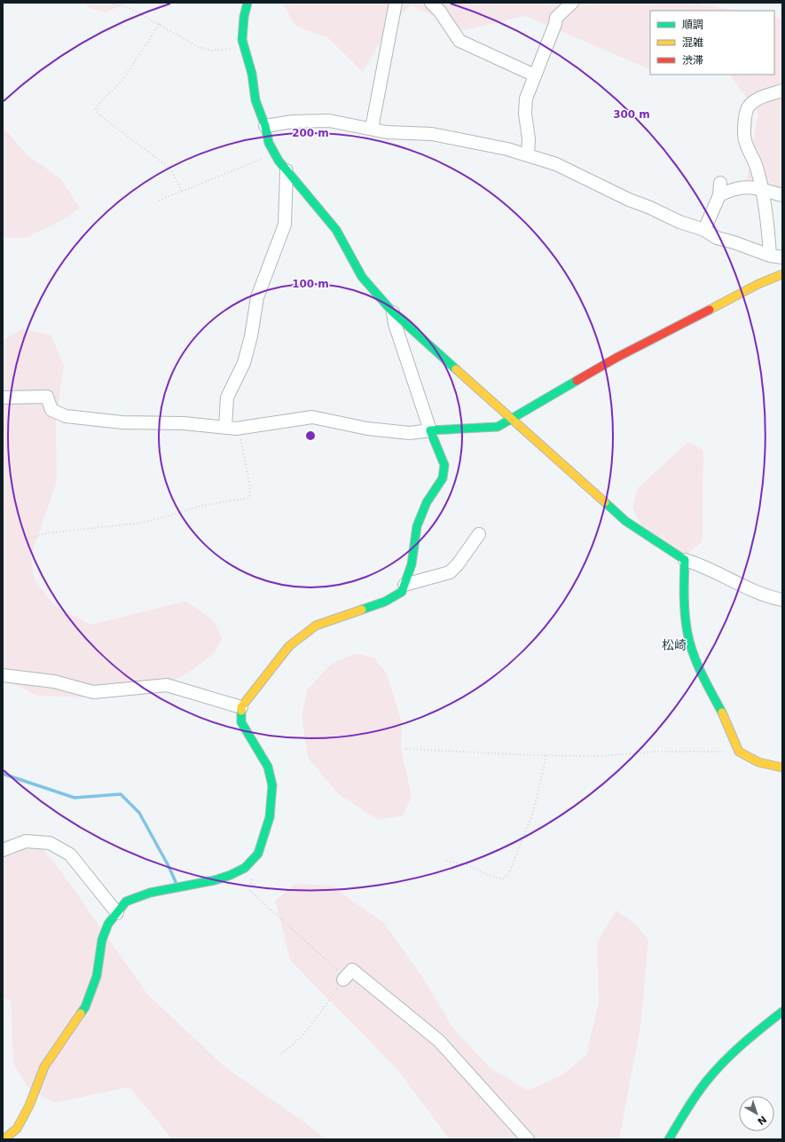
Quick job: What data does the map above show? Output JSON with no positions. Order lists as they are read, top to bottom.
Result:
{
  "districts": ["松崎"],
  "legend": ["順調", "混雑", "渋滞"],
  "north": "bottom right",
  "rings": ["300 m", "200 m", "100 m"]
}
